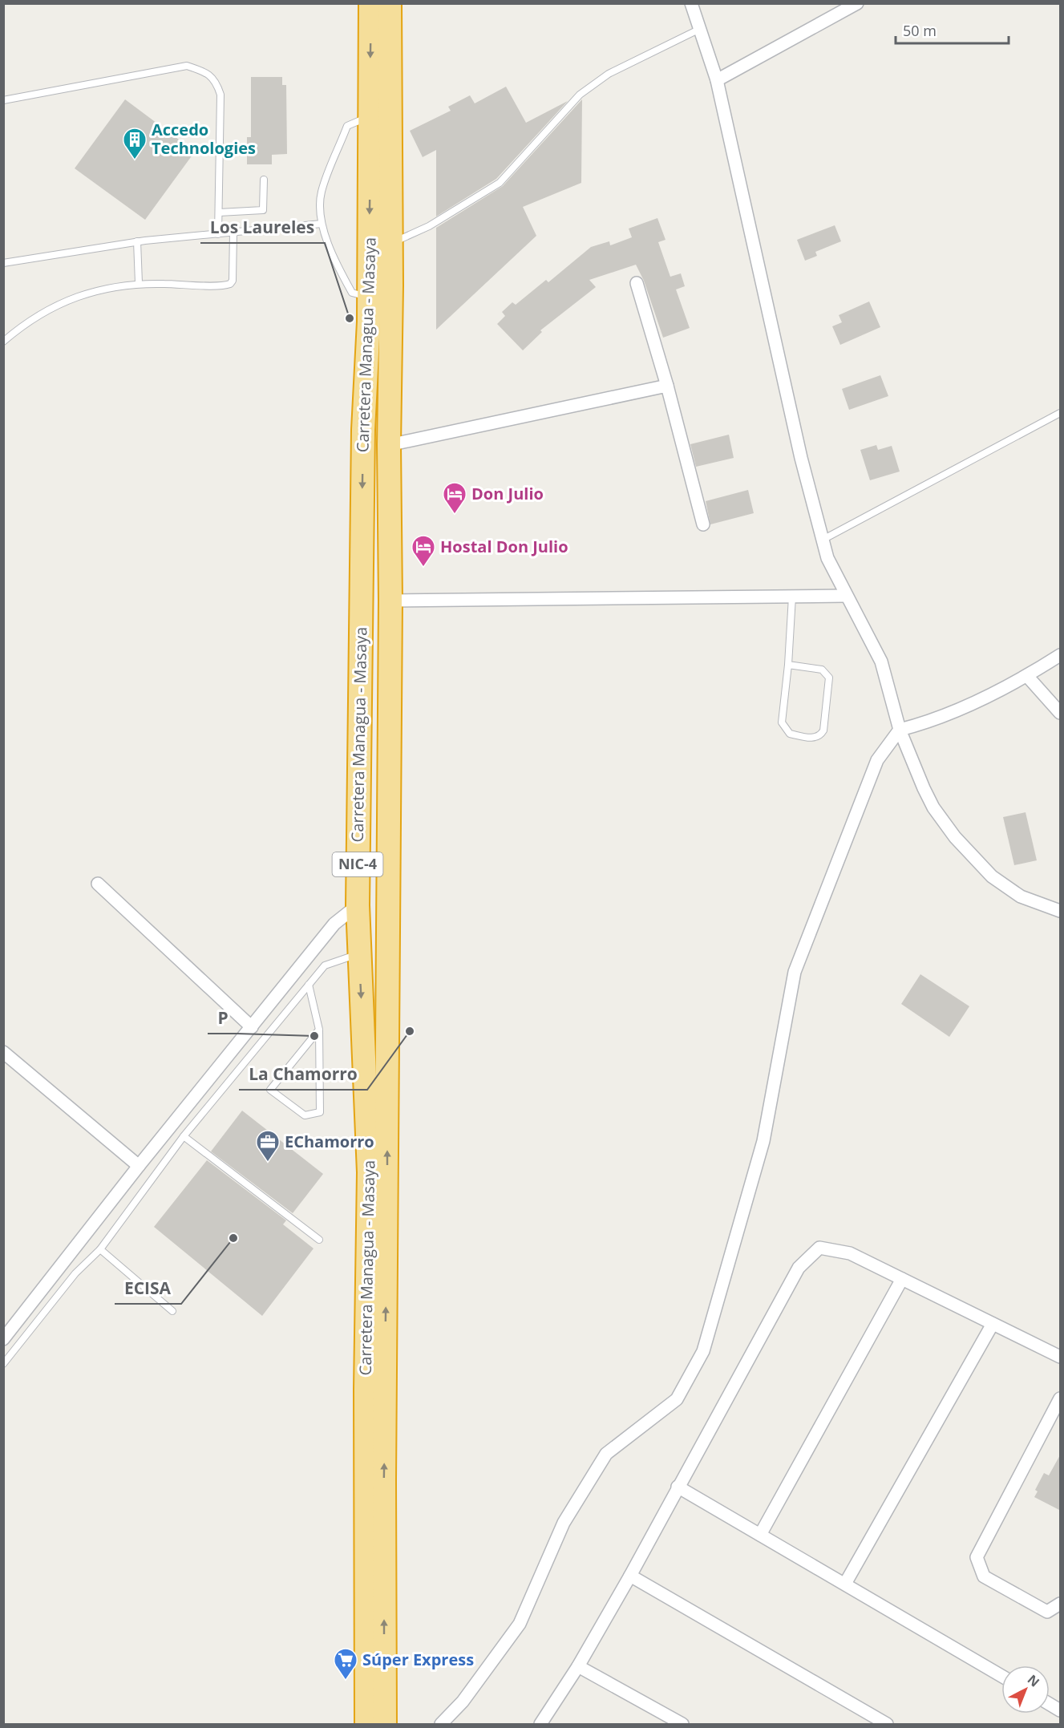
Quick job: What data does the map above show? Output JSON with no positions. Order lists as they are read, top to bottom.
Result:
{
  "streets": {
    "highway": ["Carretera Managua - Masaya", "NIC-4"]
  },
  "places": {
    "building": ["Accedo Technologies"],
    "other": [
      "Los Laureles",
      "La Chamorro",
      "P",
      "ECISA"
    ],
    "hotel": ["Don Julio", "Hostal Don Julio"],
    "office": ["EChamorro"],
    "supermarket": ["Súper Express"]
  },
  "scale_bar": "50 m",
  "north": "top right"
}
